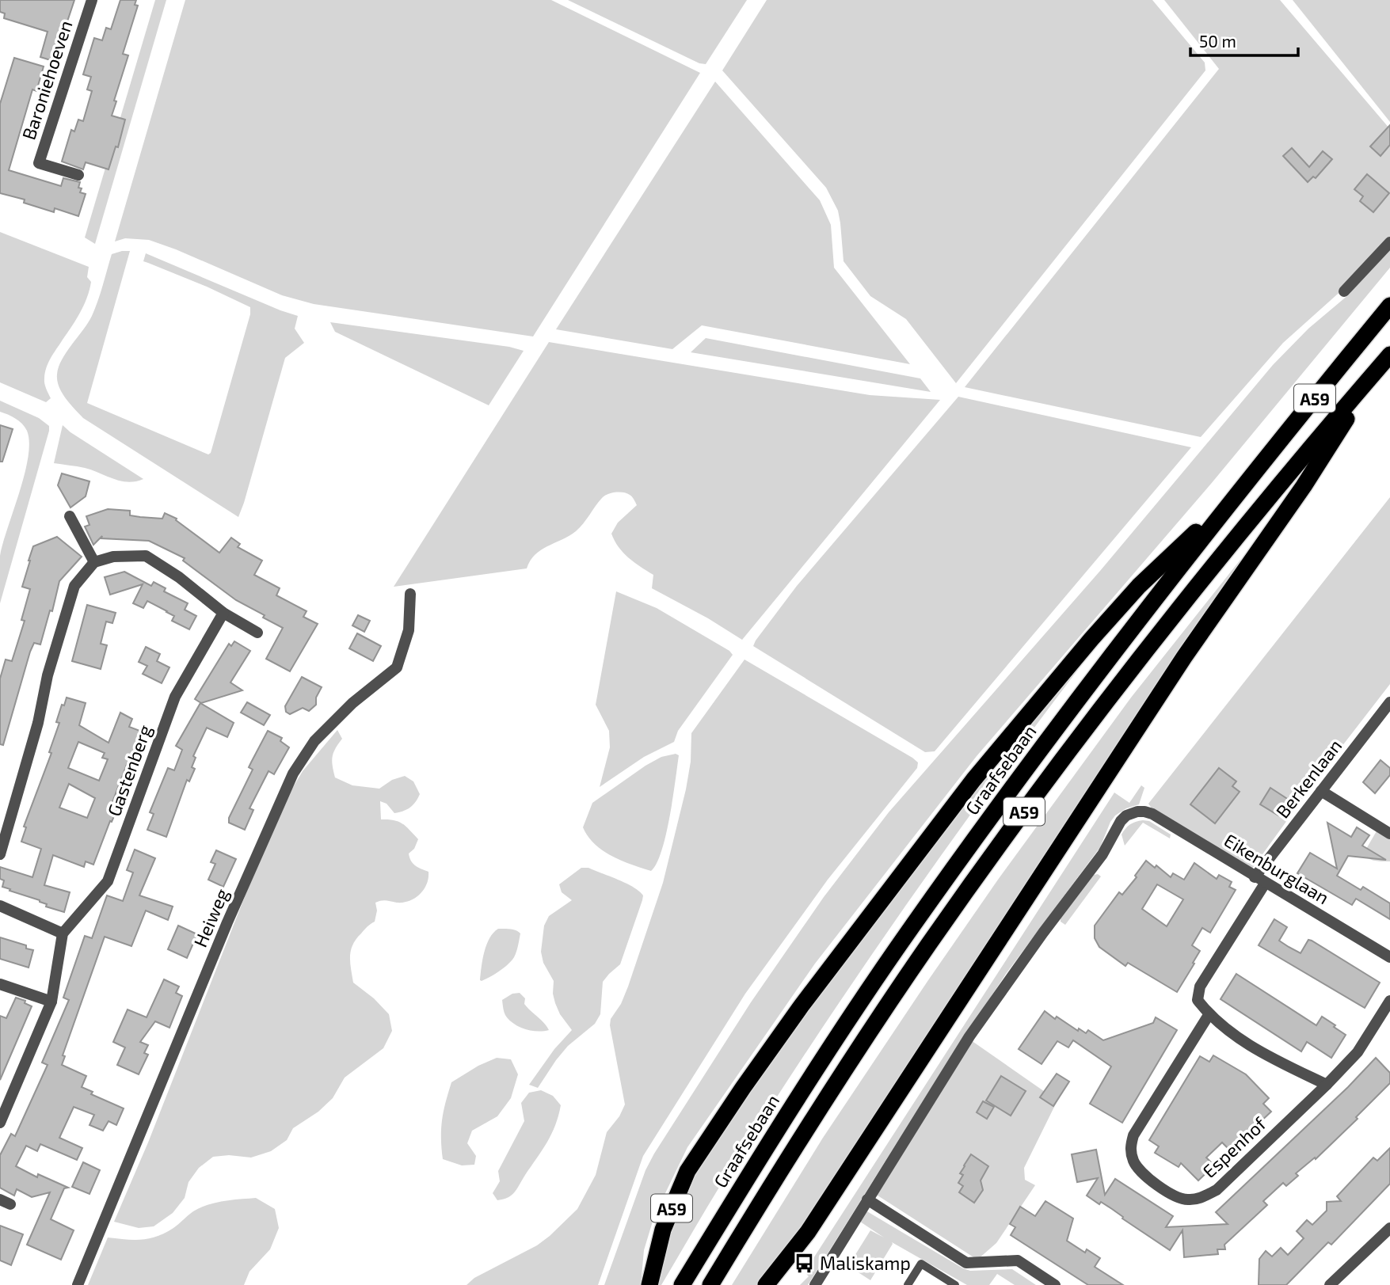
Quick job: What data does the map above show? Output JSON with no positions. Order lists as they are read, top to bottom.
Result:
{
  "streets": {
    "highway": ["A59", "Graafsebaan"],
    "street": [
      "Baroniehoeven",
      "Gastenberg",
      "Berkenlaan",
      "Eikenburglaan",
      "Heiweg",
      "Espenhof"
    ]
  },
  "crossings": [
    ["A59", "Graafsebaan"],
    ["Berkenlaan", "Eikenburglaan"]
  ],
  "places": {
    "bus stop": ["Maliskamp"]
  },
  "scale_bar": "50 m"
}
